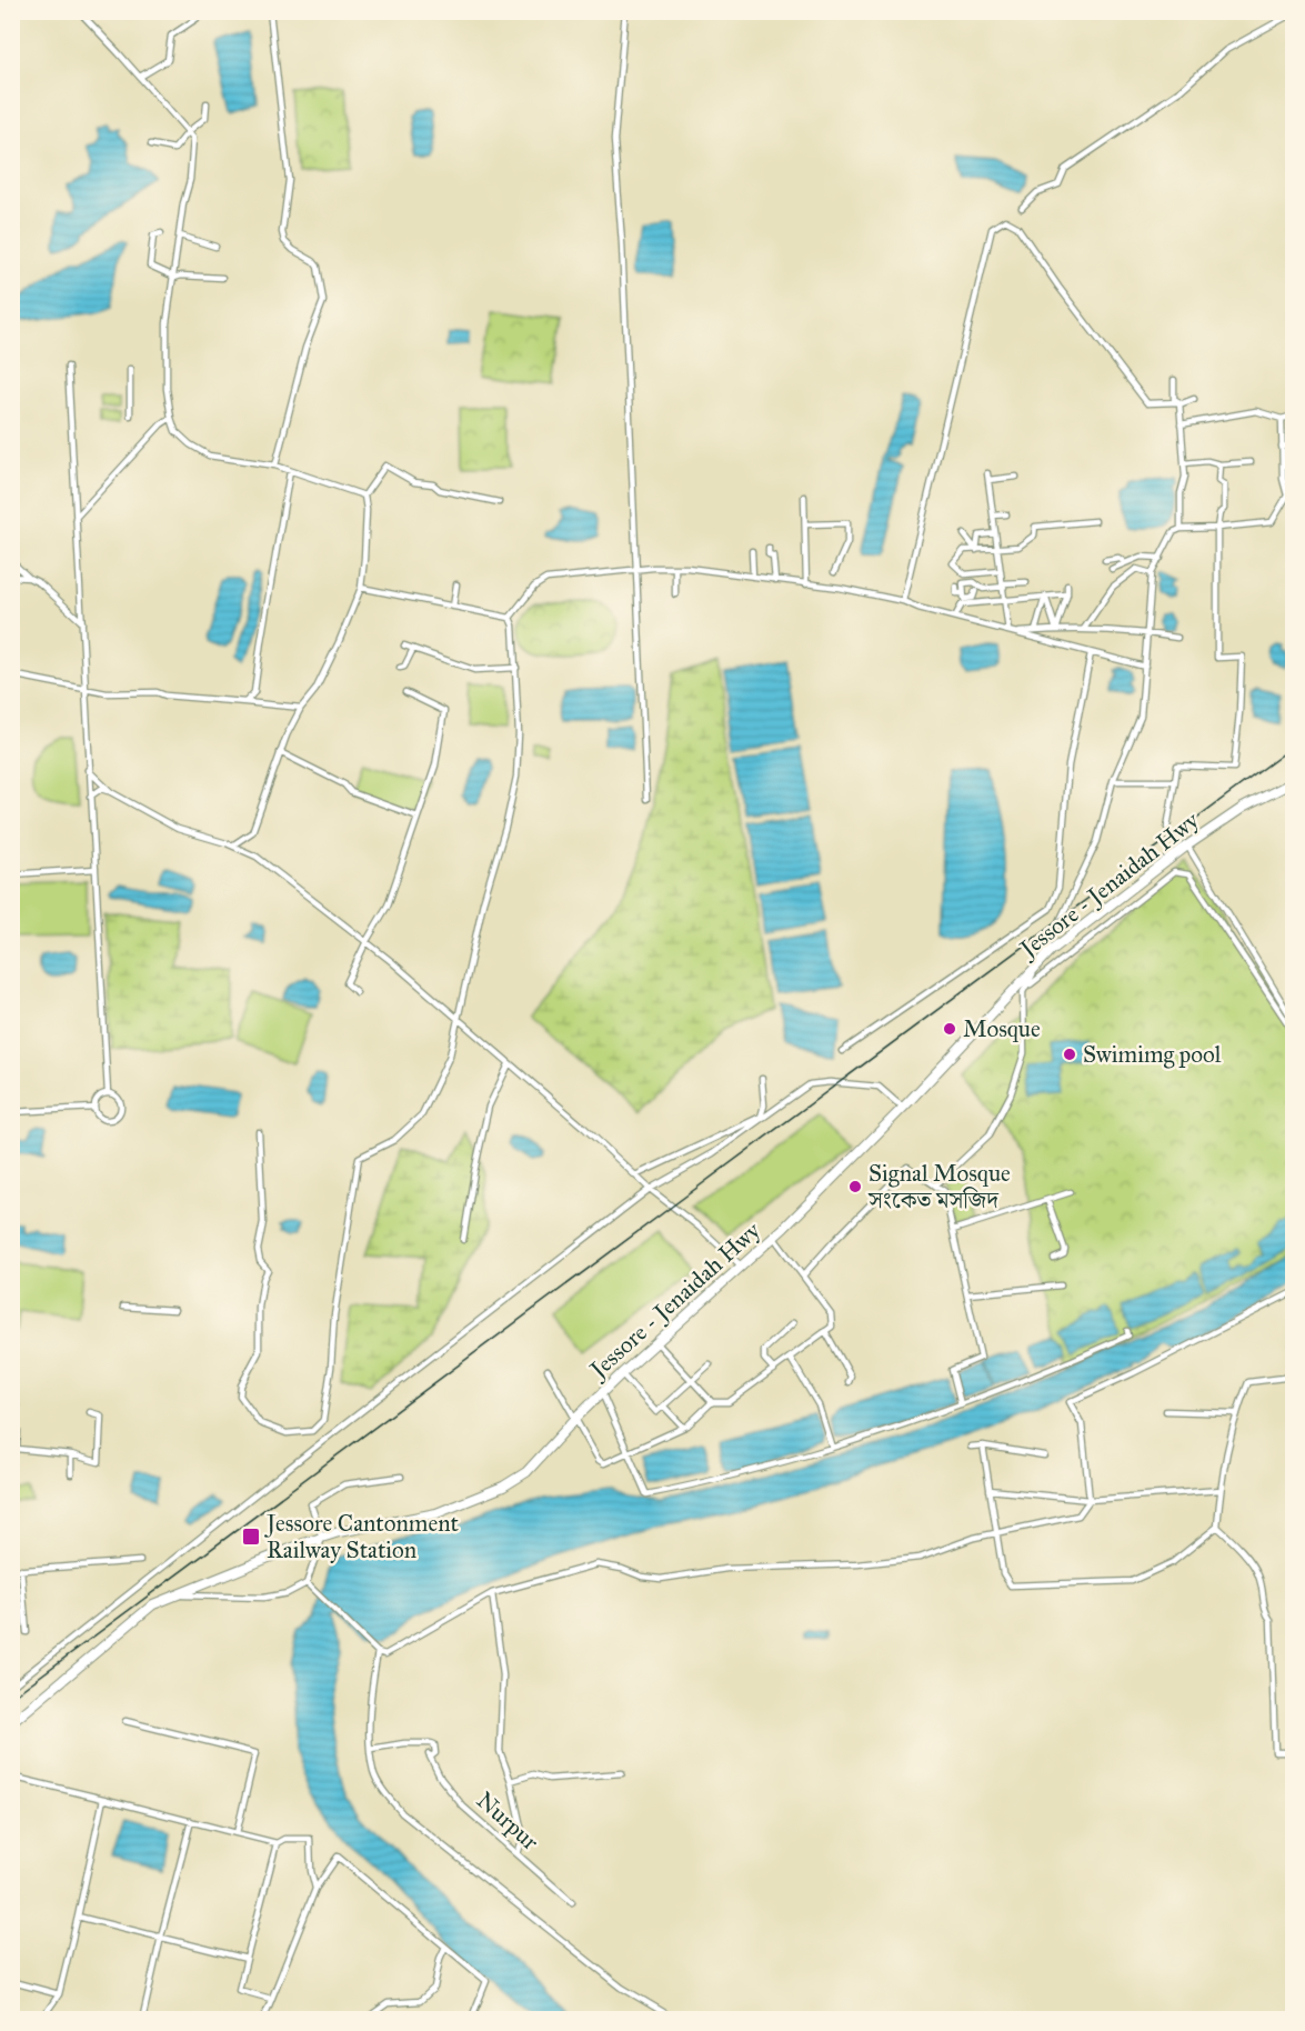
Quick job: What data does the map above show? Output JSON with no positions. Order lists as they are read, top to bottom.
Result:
{
  "streets": {
    "highway": ["Jessore - Jenaidah Hwy"],
    "street": ["Nurpur"]
  },
  "places": {
    "other": ["Mosque", "Swimimg pool", "Signal Mosque সংকেত মসজিদ"],
    "transit": ["Jessore Cantonment Railway Station"]
  }
}
